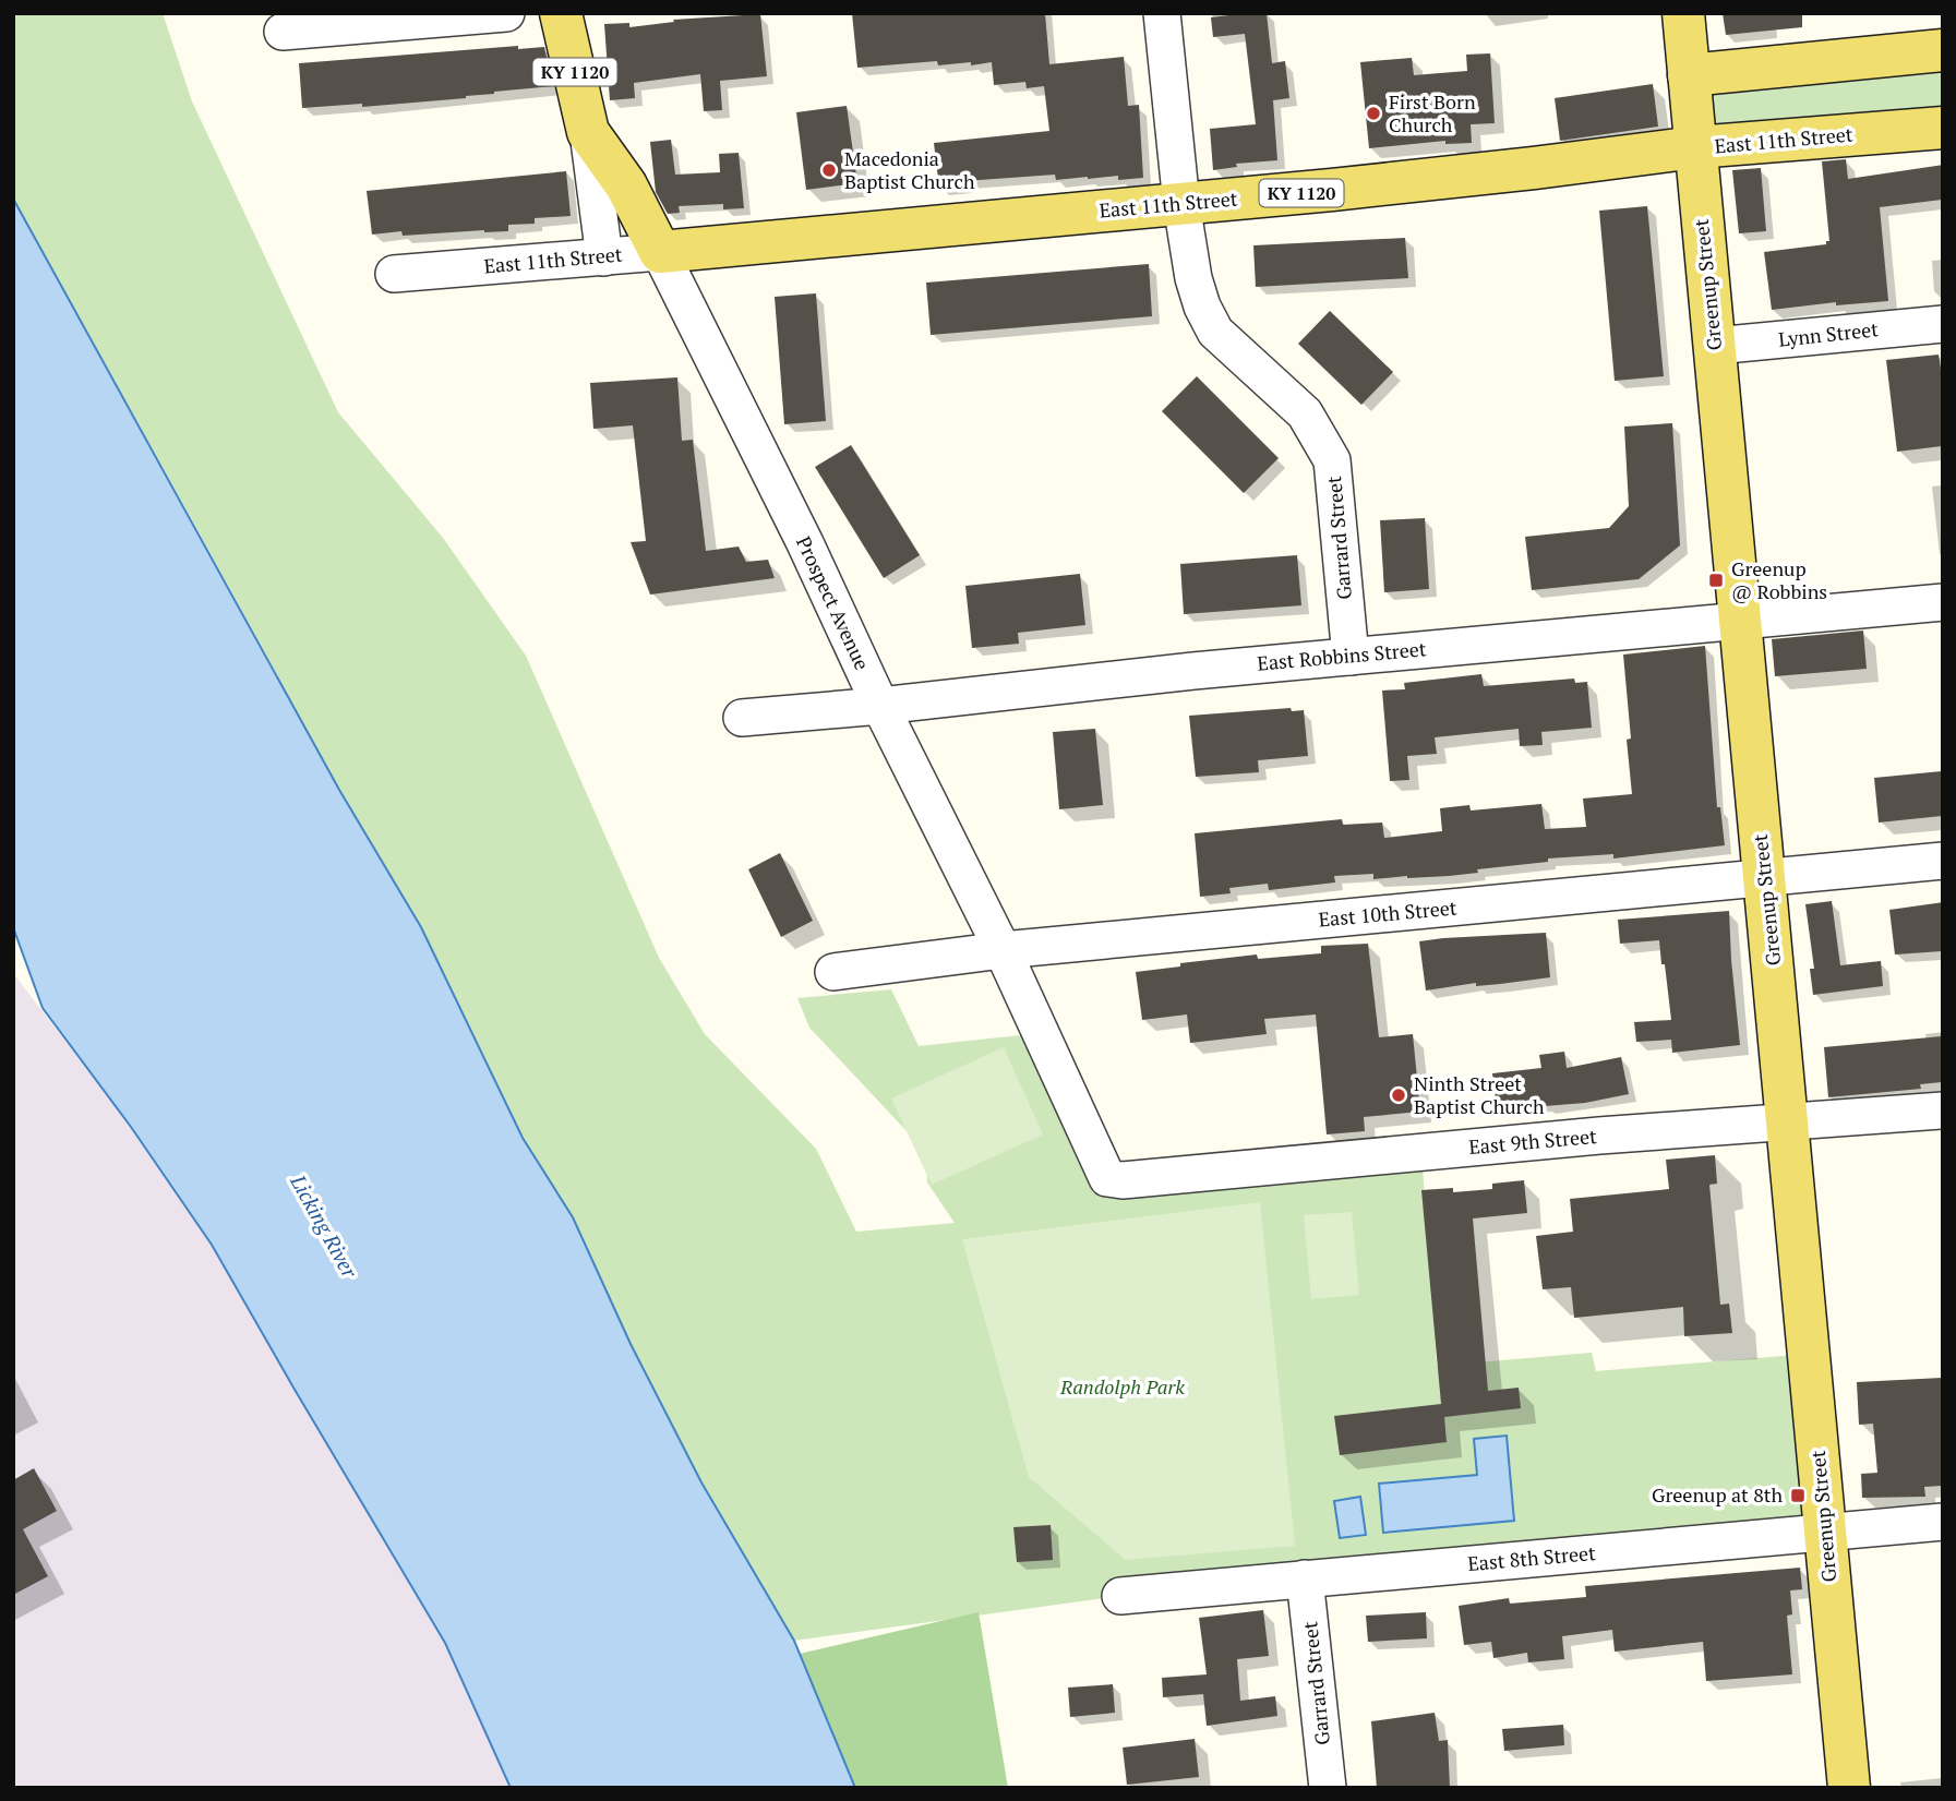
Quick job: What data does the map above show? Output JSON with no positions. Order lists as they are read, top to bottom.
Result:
{
  "streets": {
    "main road": [
      "KY 1120",
      "East 11th Street",
      "Greenup Street",
      "Prospect Avenue"
    ],
    "street": [
      "Lynn Street",
      "Garrard Street",
      "East Robbins Street",
      "East 10th Street",
      "East 9th Street",
      "East 8th Street"
    ]
  },
  "crossings": [
    ["East 11th Street", "Greenup Street"],
    ["East 11th Street", "Garrard Street"],
    ["East 11th Street", "Prospect Avenue"],
    ["Greenup Street", "Lynn Street"],
    ["Greenup Street", "East Robbins Street"],
    ["Greenup Street", "East 10th Street"],
    ["Greenup Street", "East 9th Street"],
    ["Greenup Street", "East 8th Street"],
    ["Garrard Street", "East Robbins Street"],
    ["Garrard Street", "East 8th Street"],
    ["Prospect Avenue", "East Robbins Street"],
    ["Prospect Avenue", "East 10th Street"],
    ["Prospect Avenue", "East 9th Street"]
  ],
  "water": ["Licking River"],
  "parks": ["Randolph Park"],
  "places": {
    "other": ["First Born Church", "Macedonia Baptist Church", "Ninth Street Baptist Church"],
    "transit": ["Greenup @ Robbins", "Greenup at 8th"]
  }
}
